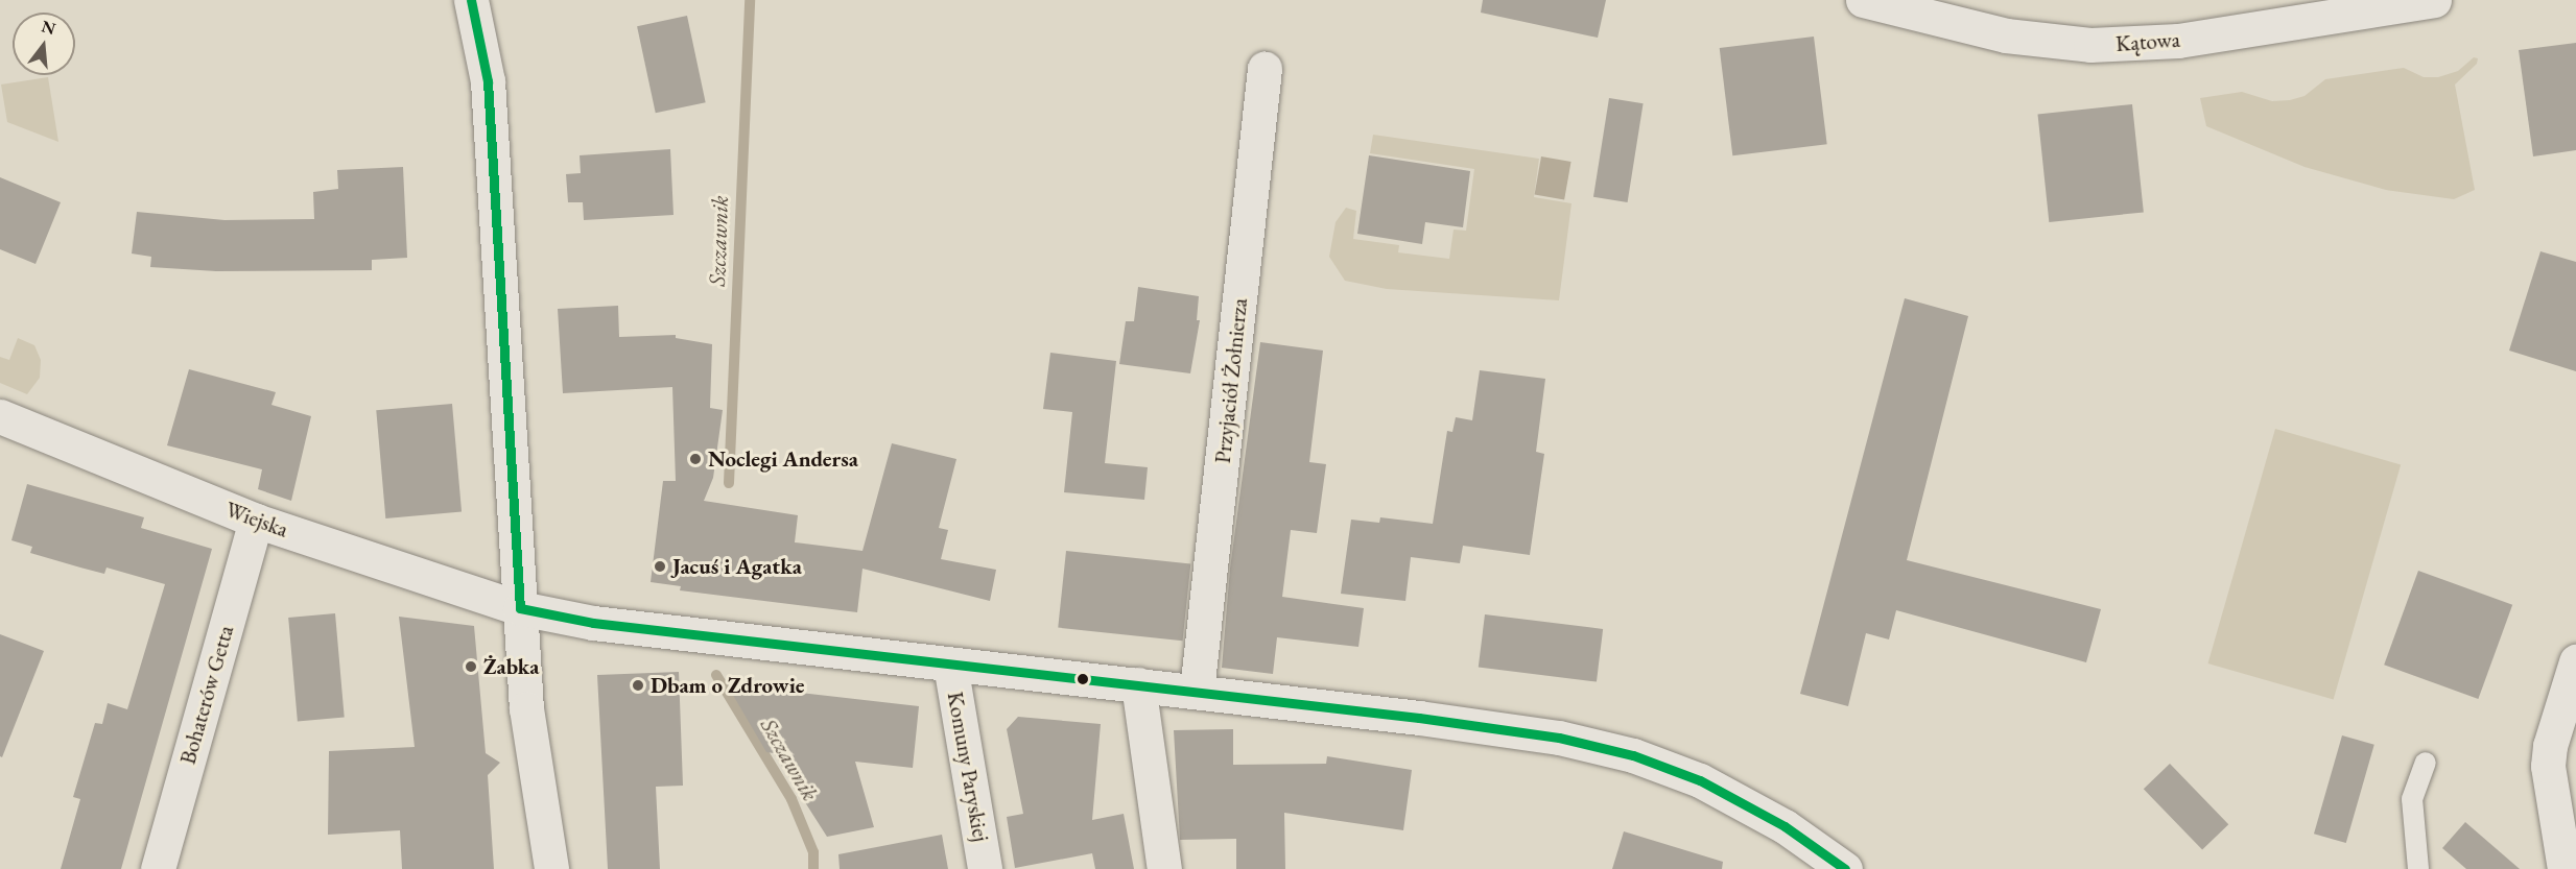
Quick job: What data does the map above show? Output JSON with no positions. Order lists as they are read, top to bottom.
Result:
{
  "streets": {
    "street": [
      "Kątowa",
      "Przyjaciół Żołnierza",
      "Wiejska",
      "Bohaterów Getta",
      "Komuny Paryskiej"
    ]
  },
  "crossings": [
    ["Przyjaciół Żołnierza", "Wiejska"],
    ["Wiejska", "Bohaterów Getta"],
    ["Wiejska", "Komuny Paryskiej"]
  ],
  "water": ["Szczawnik"],
  "places": [
    "Noclegi Andersa",
    "Jacuś i Agatka",
    "Żabka",
    "Dbam o Zdrowie"
  ],
  "north": "top"
}
